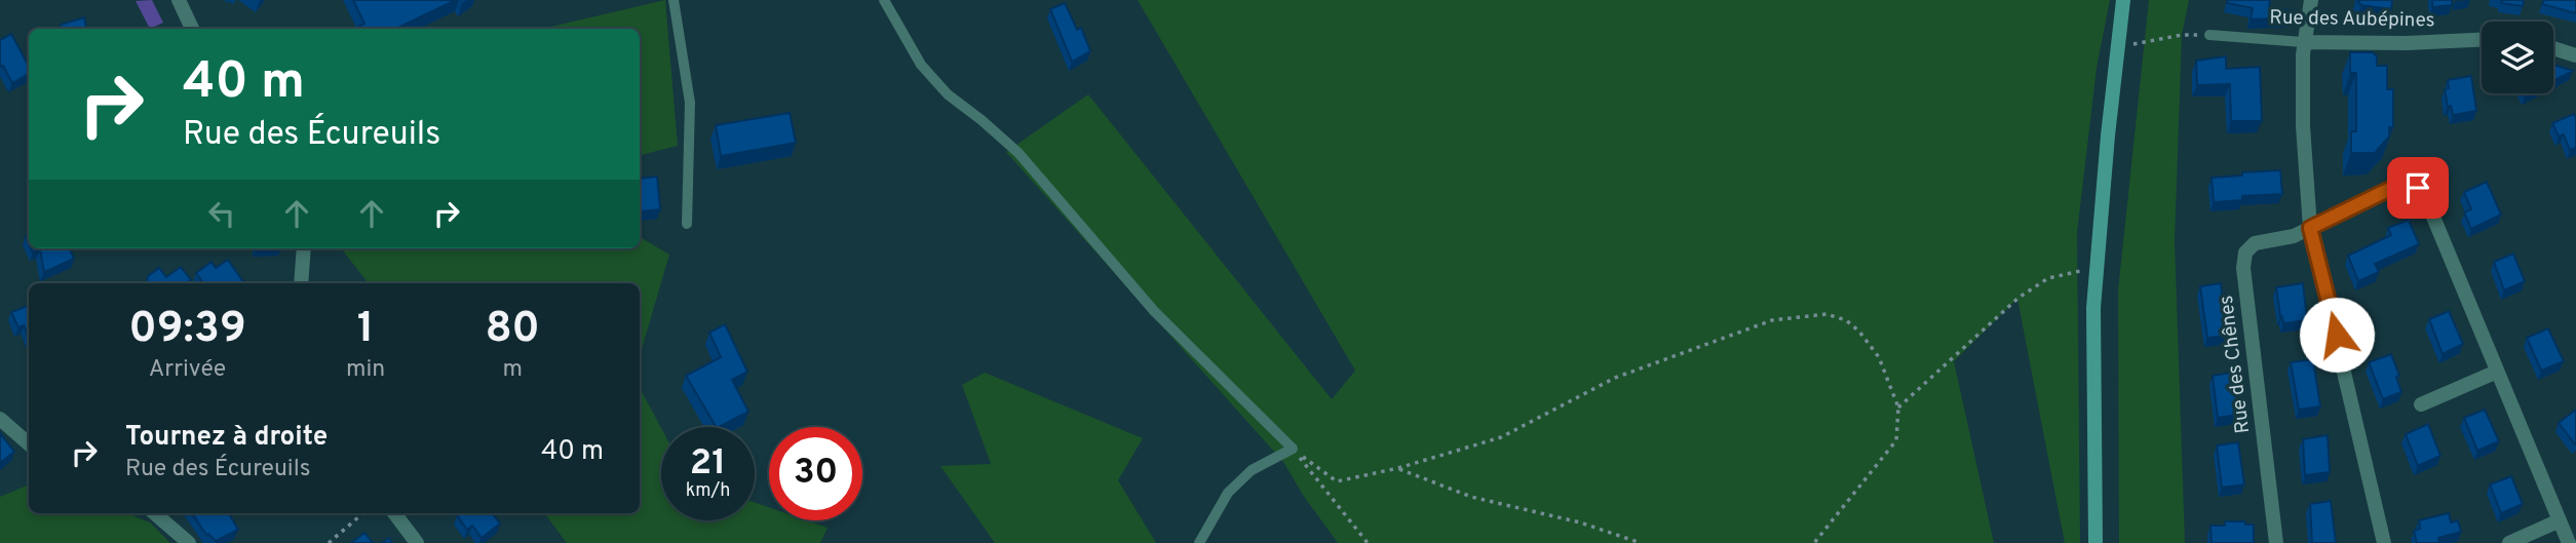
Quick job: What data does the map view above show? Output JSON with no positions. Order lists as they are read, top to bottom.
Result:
{
  "streets": {
    "street": ["Rue des Aubépines", "Rue des Chênes"]
  },
  "page": {
    "turn": ["40 m", "Rue des Écureuils"],
    "eta": [
      "09:39",
      "Arrivée",
      "1",
      "min",
      "80",
      "m"
    ],
    "list": [
      {
        "name": "Tournez à droite",
        "note": "Rue des Écureuils",
        "value": "40 m"
      }
    ],
    "speed": "21 km/h",
    "limit": "30"
  }
}
